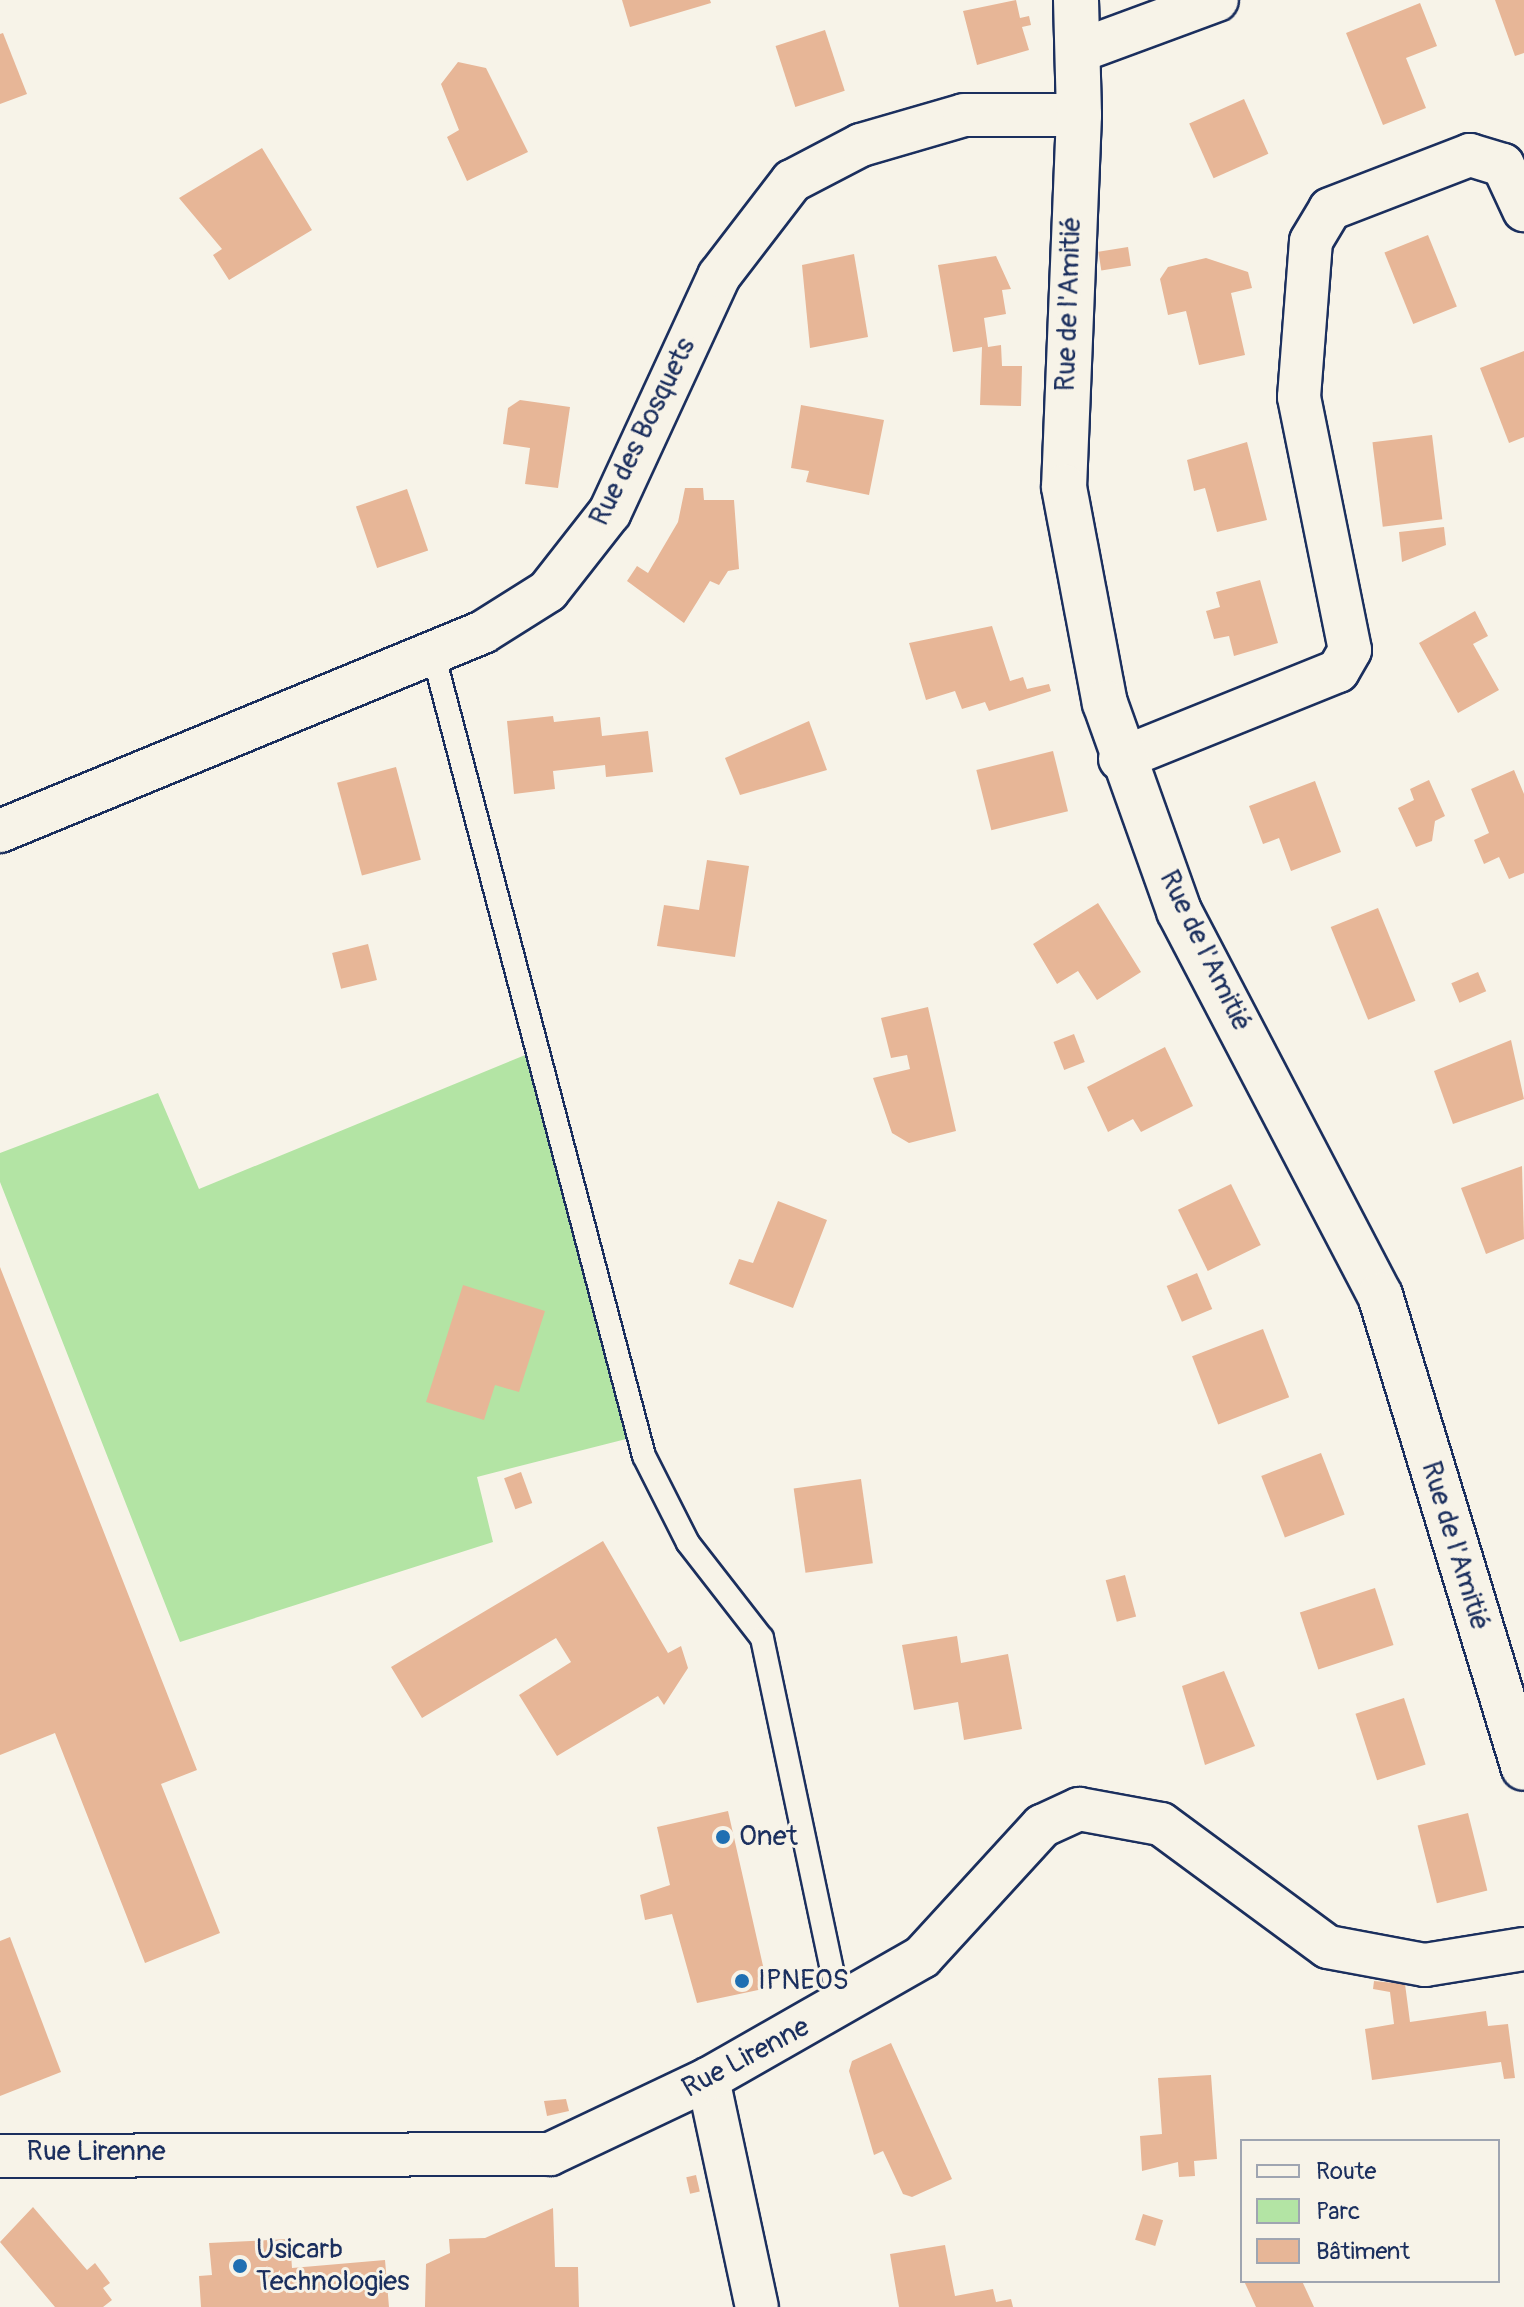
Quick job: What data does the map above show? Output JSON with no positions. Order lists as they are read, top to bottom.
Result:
{
  "streets": {
    "street": ["Rue de l'Amitié", "Rue des Bosquets", "Rue Lirenne"]
  },
  "crossings": [
    ["Rue de l'Amitié", "Rue des Bosquets"]
  ],
  "places": ["Onet", "IPNEOS", "Usicarb Technologies"],
  "legend": ["Route", "Parc", "Bâtiment"]
}
